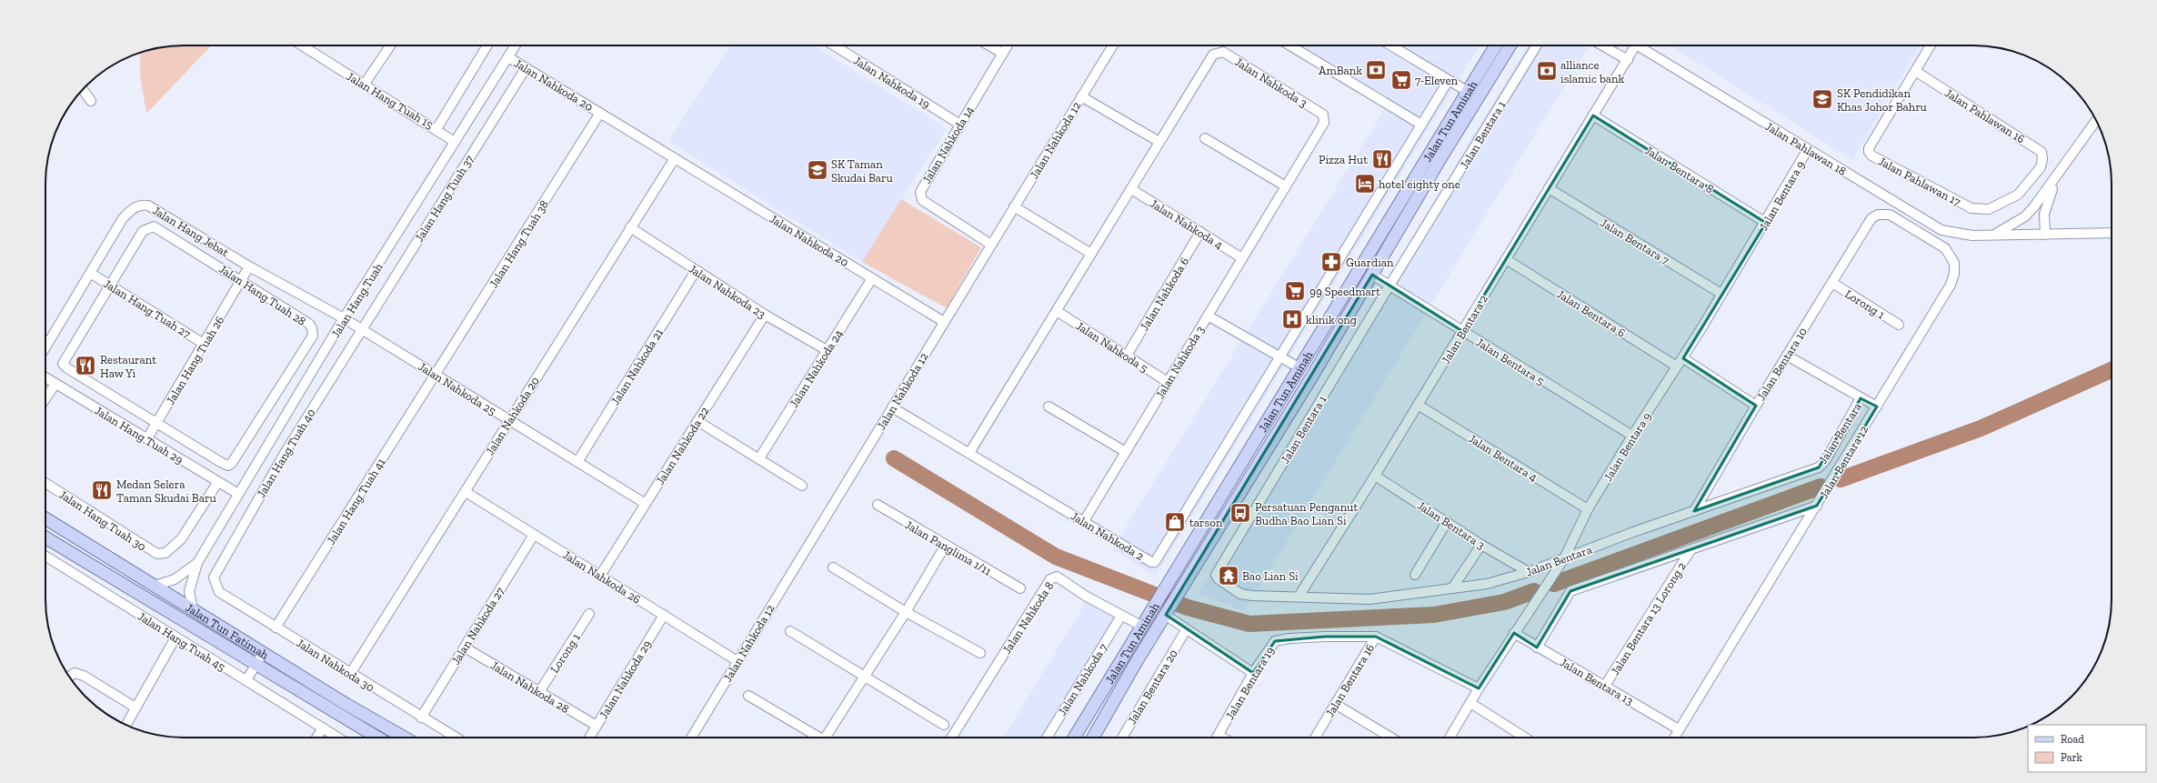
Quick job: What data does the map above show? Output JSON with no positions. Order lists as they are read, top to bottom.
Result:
{
  "streets": {
    "main road": ["Jalan Tun Aminah", "Jalan Tun Fatimah"],
    "street": [
      "Jalan Nahkoda 19",
      "Jalan Nahkoda 3",
      "Jalan Nahkoda 20",
      "Jalan Hang Tuah 15",
      "Jalan Pahlawan 16",
      "Jalan Bentara 1",
      "Jalan Nahkoda 12",
      "Jalan Nahkoda 14",
      "Jalan Pahlawan 18",
      "Jalan Bentara 8",
      "Jalan Pahlawan 17",
      "Jalan Bentara 9",
      "Jalan Hang Tuah 37",
      "Jalan Nahkoda 4",
      "Jalan Hang Jebat",
      "Jalan Bentara 7",
      "Jalan Hang Tuah 38",
      "Jalan Nahkoda 23",
      "Jalan Nahkoda 6",
      "Jalan Hang Tuah 28",
      "Jalan Hang Tuah",
      "Lorong 1",
      "Jalan Hang Tuah 27",
      "Jalan Bentara 6",
      "Jalan Bentara 2",
      "Jalan Nahkoda 5",
      "Jalan Hang Tuah 26",
      "Jalan Bentara 5",
      "Jalan Bentara 10",
      "Jalan Nahkoda 21",
      "Jalan Nahkoda 24",
      "Jalan Nahkoda 25",
      "Jalan Bentara",
      "Jalan Hang Tuah 29",
      "Jalan Nahkoda 22",
      "Jalan Hang Tuah 40",
      "Jalan Bentara 4",
      "Jalan Bentara 12",
      "Jalan Hang Tuah 41",
      "Jalan Hang Tuah 30",
      "Jalan Bentara 3",
      "Jalan Nahkoda 2",
      "Jalan Panglima 1/11",
      "Jalan Nahkoda 26",
      "Jalan Nahkoda 8",
      "Jalan Bentara 13 Lorong 2",
      "Jalan Nahkoda 27",
      "Jalan Hang Tuah 45",
      "Jalan Nahkoda 30",
      "Jalan Nahkoda 29",
      "Jalan Nahkoda 7",
      "Jalan Bentara 16",
      "Jalan Bentara 13",
      "Jalan Bentara 19",
      "Jalan Nahkoda 28",
      "Jalan Bentara 20"
    ]
  },
  "crossings": [
    ["Jalan Nahkoda 19", "Jalan Nahkoda 14"],
    ["Jalan Nahkoda 3", "Jalan Nahkoda 4"],
    ["Jalan Nahkoda 3", "Jalan Nahkoda 5"],
    ["Jalan Nahkoda 3", "Jalan Nahkoda 2"],
    ["Jalan Nahkoda 20", "Jalan Nahkoda 12"],
    ["Jalan Nahkoda 20", "Jalan Hang Tuah 37"],
    ["Jalan Nahkoda 20", "Jalan Hang Tuah 38"],
    ["Jalan Nahkoda 20", "Jalan Nahkoda 23"],
    ["Jalan Nahkoda 20", "Jalan Hang Tuah"],
    ["Jalan Nahkoda 20", "Jalan Nahkoda 24"],
    ["Jalan Nahkoda 20", "Jalan Nahkoda 25"],
    ["Jalan Nahkoda 20", "Jalan Nahkoda 26"],
    ["Jalan Nahkoda 20", "Jalan Nahkoda 30"],
    ["Jalan Pahlawan 16", "Jalan Pahlawan 17"],
    ["Jalan Tun Aminah", "Jalan Nahkoda 8"],
    ["Jalan Bentara 1", "Jalan Bentara 5"],
    ["Jalan Bentara 1", "Jalan Bentara"],
    ["Jalan Nahkoda 12", "Jalan Nahkoda 14"],
    ["Jalan Nahkoda 12", "Jalan Nahkoda 2"],
    ["Jalan Nahkoda 12", "Jalan Nahkoda 26"],
    ["Jalan Pahlawan 18", "Jalan Bentara 9"],
    ["Jalan Bentara 8", "Jalan Bentara 9"],
    ["Jalan Bentara 8", "Jalan Bentara 2"],
    ["Jalan Bentara 9", "Jalan Bentara 7"],
    ["Jalan Bentara 9", "Jalan Bentara 6"],
    ["Jalan Bentara 9", "Jalan Bentara 5"],
    ["Jalan Bentara 9", "Jalan Bentara"],
    ["Jalan Bentara 9", "Jalan Bentara 4"],
    ["Jalan Bentara 9", "Jalan Bentara 16"],
    ["Jalan Bentara 9", "Jalan Bentara 13"],
    ["Jalan Hang Tuah 37", "Jalan Nahkoda 25"],
    ["Jalan Hang Tuah 37", "Jalan Hang Tuah 40"],
    ["Jalan Nahkoda 4", "Jalan Nahkoda 6"],
    ["Jalan Hang Jebat", "Jalan Hang Tuah"],
    ["Jalan Hang Jebat", "Jalan Hang Tuah 27"],
    ["Jalan Hang Jebat", "Jalan Hang Tuah 26"],
    ["Jalan Hang Jebat", "Jalan Nahkoda 25"],
    ["Jalan Bentara 7", "Jalan Bentara 2"],
    ["Jalan Hang Tuah 38", "Jalan Nahkoda 25"],
    ["Jalan Hang Tuah 38", "Jalan Hang Tuah 41"],
    ["Jalan Nahkoda 23", "Jalan Nahkoda 21"],
    ["Jalan Nahkoda 23", "Jalan Nahkoda 24"],
    ["Jalan Nahkoda 23", "Jalan Nahkoda 22"],
    ["Jalan Nahkoda 6", "Jalan Nahkoda 5"],
    ["Jalan Hang Tuah 28", "Jalan Hang Tuah 27"],
    ["Jalan Hang Tuah 28", "Jalan Hang Tuah 26"],
    ["Jalan Hang Tuah", "Jalan Nahkoda 25"],
    ["Jalan Hang Tuah", "Jalan Hang Tuah 29"],
    ["Jalan Hang Tuah", "Jalan Tun Fatimah"],
    ["Lorong 1", "Jalan Bentara 10"],
    ["Lorong 1", "Jalan Nahkoda 28"],
    ["Jalan Hang Tuah 27", "Jalan Hang Tuah 26"],
    ["Jalan Bentara 6", "Jalan Bentara 2"],
    ["Jalan Bentara 2", "Jalan Bentara 5"],
    ["Jalan Bentara 2", "Jalan Bentara"],
    ["Jalan Bentara 2", "Jalan Bentara 4"],
    ["Jalan Bentara 2", "Jalan Bentara 3"],
    ["Jalan Hang Tuah 26", "Jalan Hang Tuah 29"],
    ["Jalan Bentara 10", "Jalan Bentara"],
    ["Jalan Bentara 10", "Jalan Bentara 12"],
    ["Jalan Nahkoda 21", "Jalan Nahkoda 25"],
    ["Jalan Nahkoda 25", "Jalan Nahkoda 22"],
    ["Jalan Nahkoda 25", "Jalan Hang Tuah 40"],
    ["Jalan Nahkoda 25", "Jalan Hang Tuah 41"],
    ["Jalan Bentara", "Jalan Bentara 3"],
    ["Jalan Hang Tuah 29", "Jalan Hang Tuah 30"],
    ["Jalan Nahkoda 22", "Jalan Nahkoda 26"],
    ["Jalan Hang Tuah 40", "Jalan Nahkoda 30"],
    ["Jalan Bentara 12", "Jalan Bentara 13"],
    ["Jalan Hang Tuah 41", "Jalan Nahkoda 30"],
    ["Jalan Nahkoda 26", "Jalan Nahkoda 27"],
    ["Jalan Nahkoda 26", "Jalan Nahkoda 29"],
    ["Jalan Nahkoda 8", "Jalan Nahkoda 7"],
    ["Jalan Bentara 13 Lorong 2", "Jalan Bentara 13"],
    ["Jalan Nahkoda 27", "Jalan Nahkoda 30"],
    ["Jalan Nahkoda 27", "Jalan Nahkoda 28"],
    ["Jalan Nahkoda 29", "Jalan Nahkoda 28"],
    ["Jalan Bentara 16", "Jalan Bentara 19"]
  ],
  "places": {
    "bank": ["AmBank", "alliance islamic bank"],
    "supermarket": ["7-Eleven", "99 Speedmart"],
    "school or university": ["SK Pendidikan Khas Johor Bahru", "SK Taman Skudai Baru"],
    "restaurant": ["Pizza Hut", "Restaurant Haw Yi", "Medan Selera Taman Skudai Baru"],
    "hotel": ["hotel eighty one"],
    "pharmacy": ["Guardian"],
    "hospital": ["klinik ong"],
    "bus stop": ["Persatuan Penganut Budha Bao Lian Si"],
    "shop": ["tarson"],
    "temple": ["Bao Lian Si"]
  },
  "legend": ["Road", "Park"]
}
